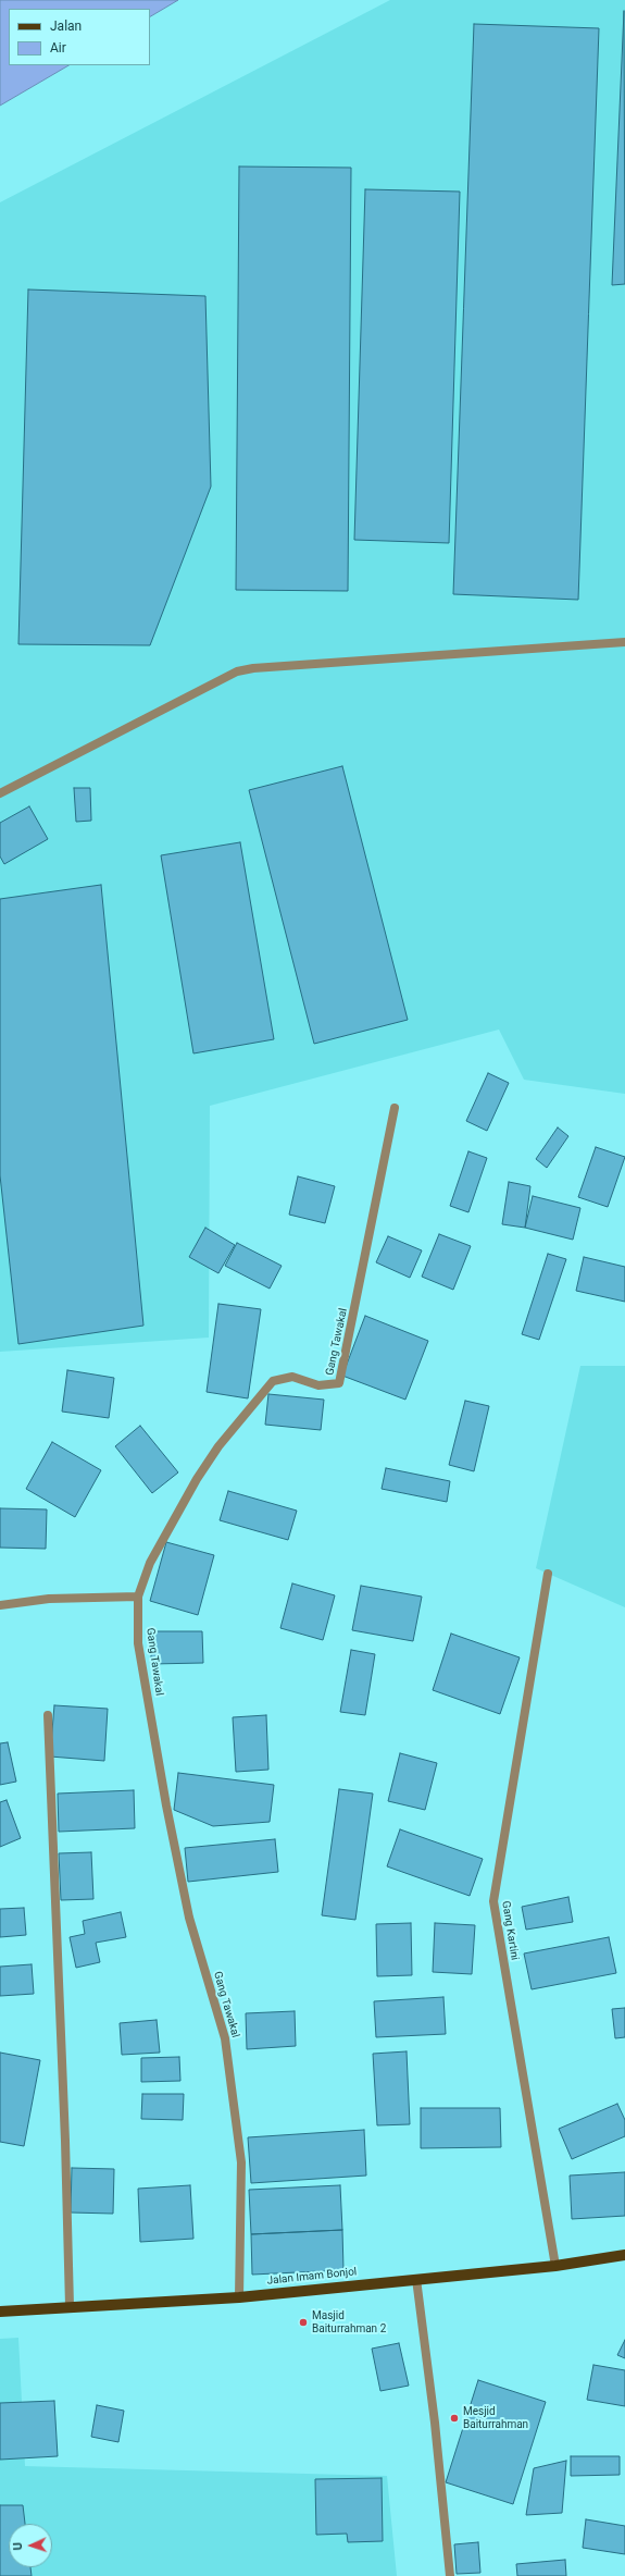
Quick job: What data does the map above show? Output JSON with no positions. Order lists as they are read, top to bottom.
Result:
{
  "streets": {
    "main road": ["Jalan Imam Bonjol"],
    "street": ["Gang Tawakal", "Gang Kartini"]
  },
  "crossings": [
    ["Gang Tawakal", "Jalan Imam Bonjol"],
    ["Gang Kartini", "Jalan Imam Bonjol"]
  ],
  "places": ["Masjid Baiturrahman 2", "Mesjid Baiturrahman"],
  "legend": ["Jalan", "Air"],
  "north": "left"
}
